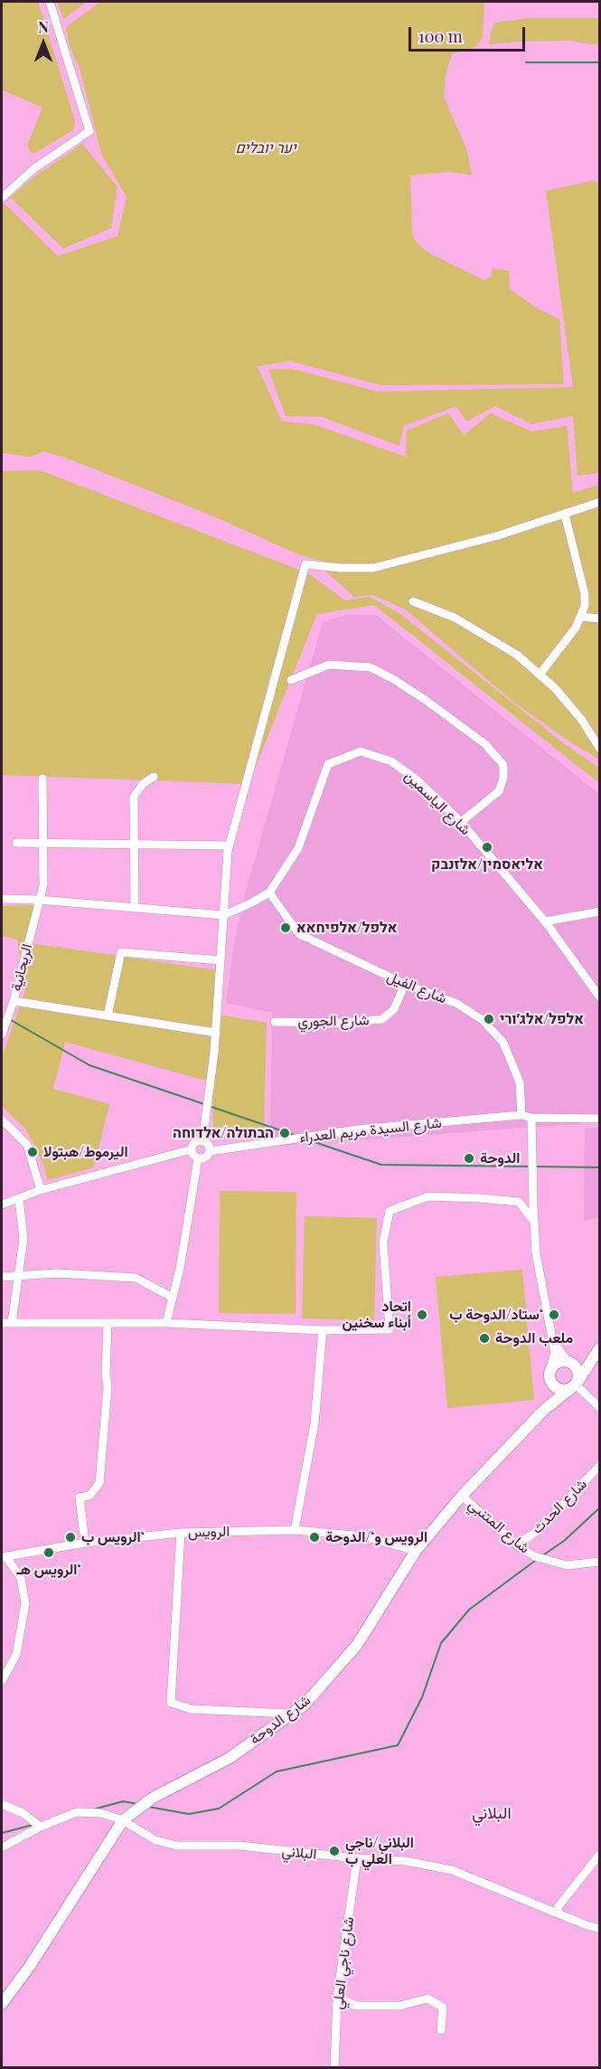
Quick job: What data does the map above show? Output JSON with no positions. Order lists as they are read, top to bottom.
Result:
{
  "streets": {
    "street": [
      "شارع الياسمين",
      "الريحانية",
      "شارع الفيل",
      "شارع الجوري",
      "شارع السيدة مريم العدراء",
      "شارع الحدث",
      "شارع المتنبي",
      "الرويس",
      "شارع الدوحة",
      "البلاني",
      "شارع ناجي العلي"
    ]
  },
  "crossings": [
    ["شارع الياسمين", "شارع الفيل"],
    ["شارع الفيل", "شارع الجوري"],
    ["شارع الفيل", "شارع السيدة مريم العدراء"],
    ["شارع الحدث", "شارع المتنبي"],
    ["شارع المتنبي", "شارع الدوحة"],
    ["الرويس", "شارع الدوحة"],
    ["شارع الدوحة", "البلاني"],
    ["البلاني", "شارع ناجي العلي"]
  ],
  "districts": ["البلاني"],
  "parks": ["יער יובלים"],
  "places": [
    "אליאסמין/אלזנבק",
    "אלפל/אלפיחאא",
    "אלפל/אלג׳ורי",
    "הבתולה/אלדוחה",
    "اليرموط/هبتولا",
    "الدوحة",
    "اتحاد أبناء سخنين",
    "ستاد/الدوحة ب‘",
    "ملعب الدوحة",
    "الرويس ب‘",
    "الرويس و‘/الدوحة",
    "الرويس هـ‘",
    "البلاني/ناجي العلي ب"
  ],
  "scale_bar": "100 m",
  "north": "top"
}
